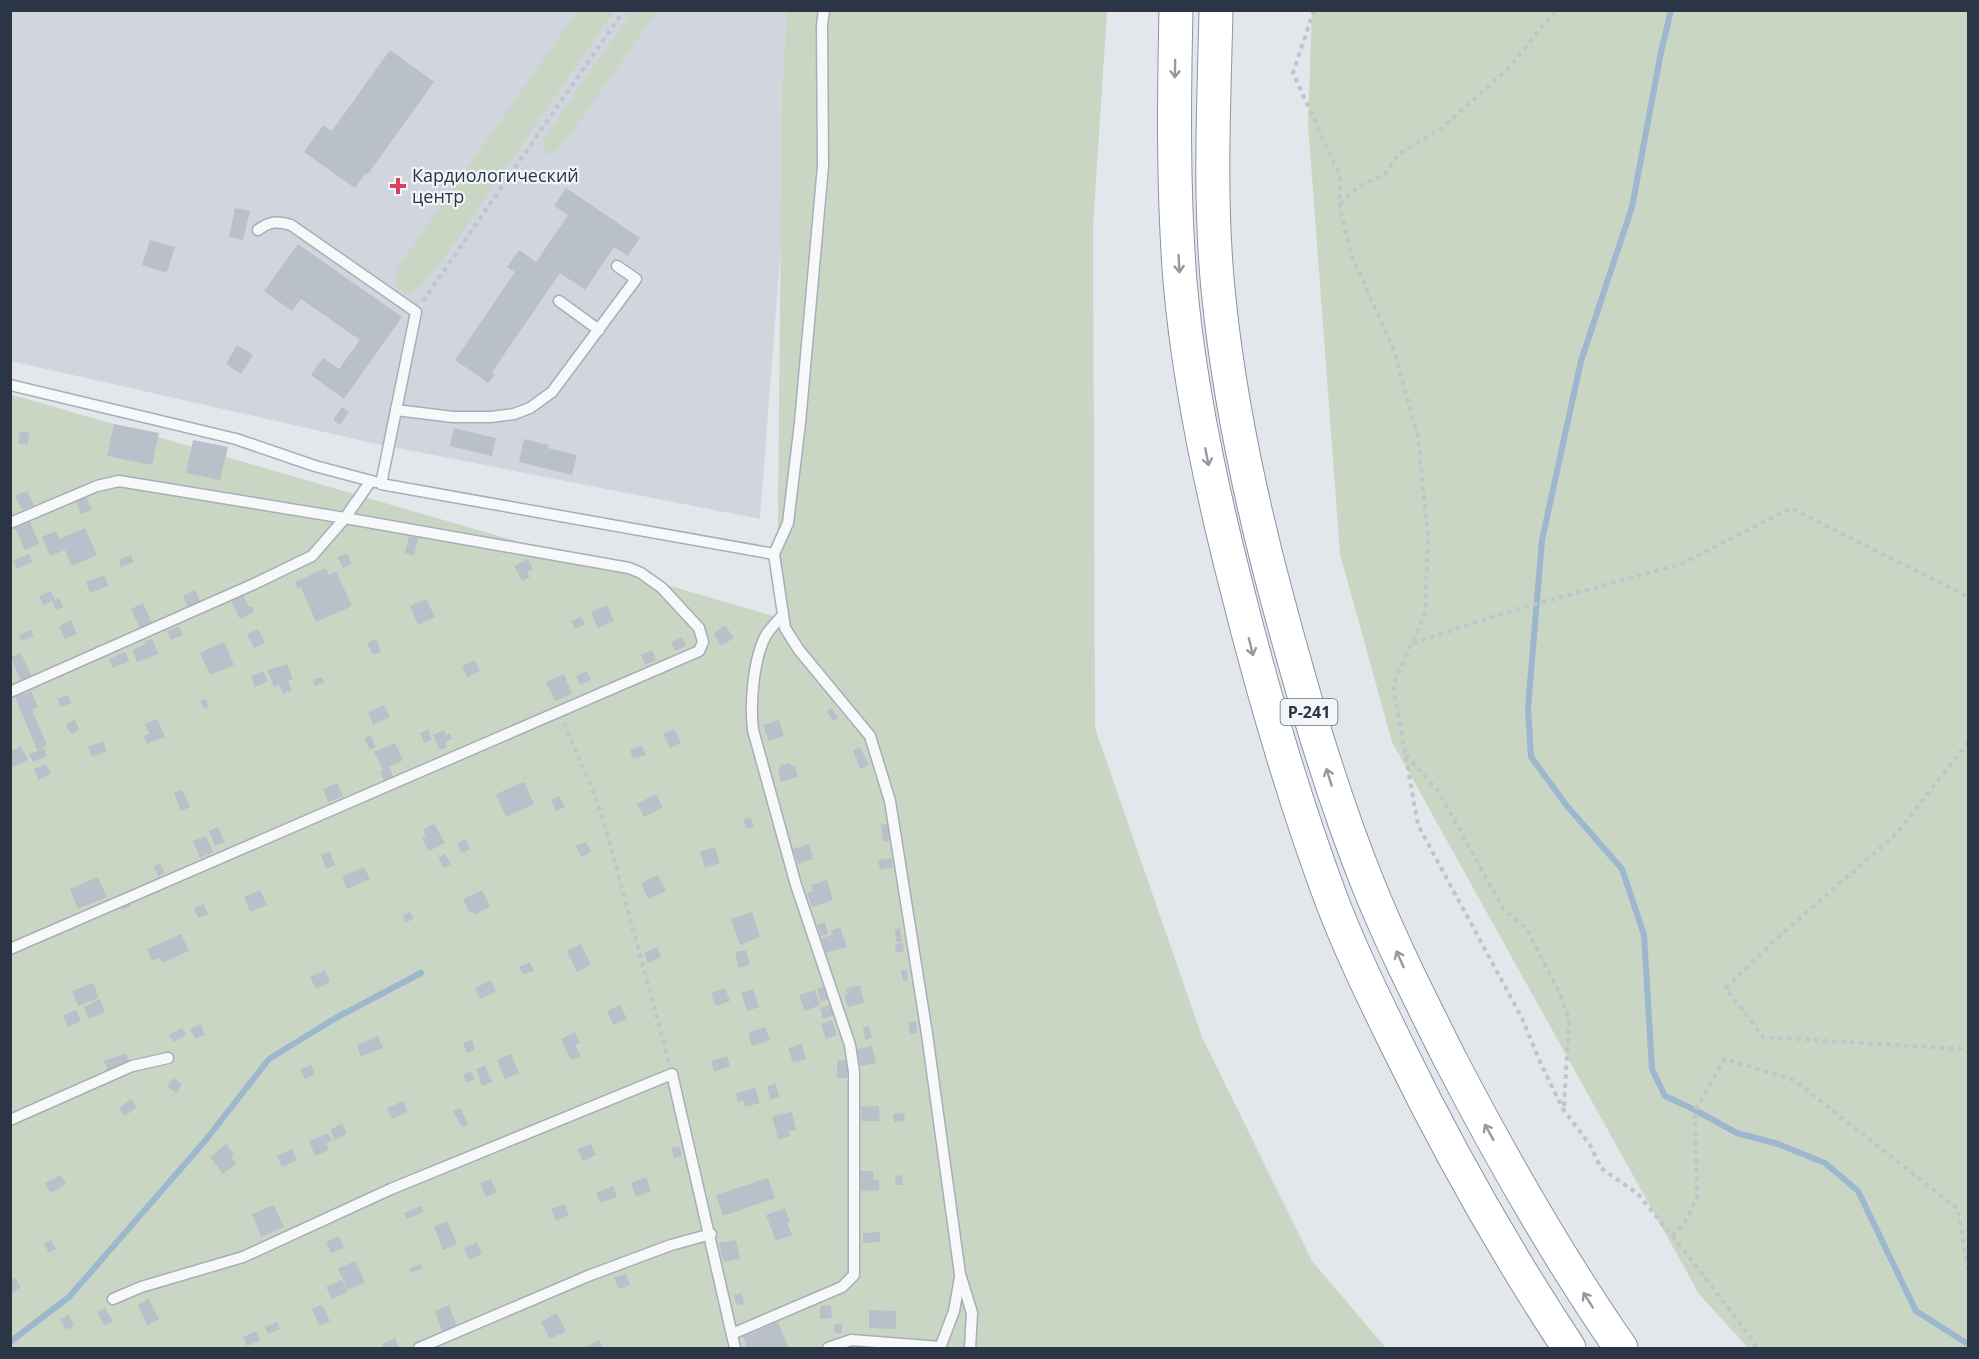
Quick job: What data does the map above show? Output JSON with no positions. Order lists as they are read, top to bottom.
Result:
{
  "streets": {
    "highway": ["Р-241"]
  },
  "places": {
    "health": ["Кардиологический центр"]
  }
}
